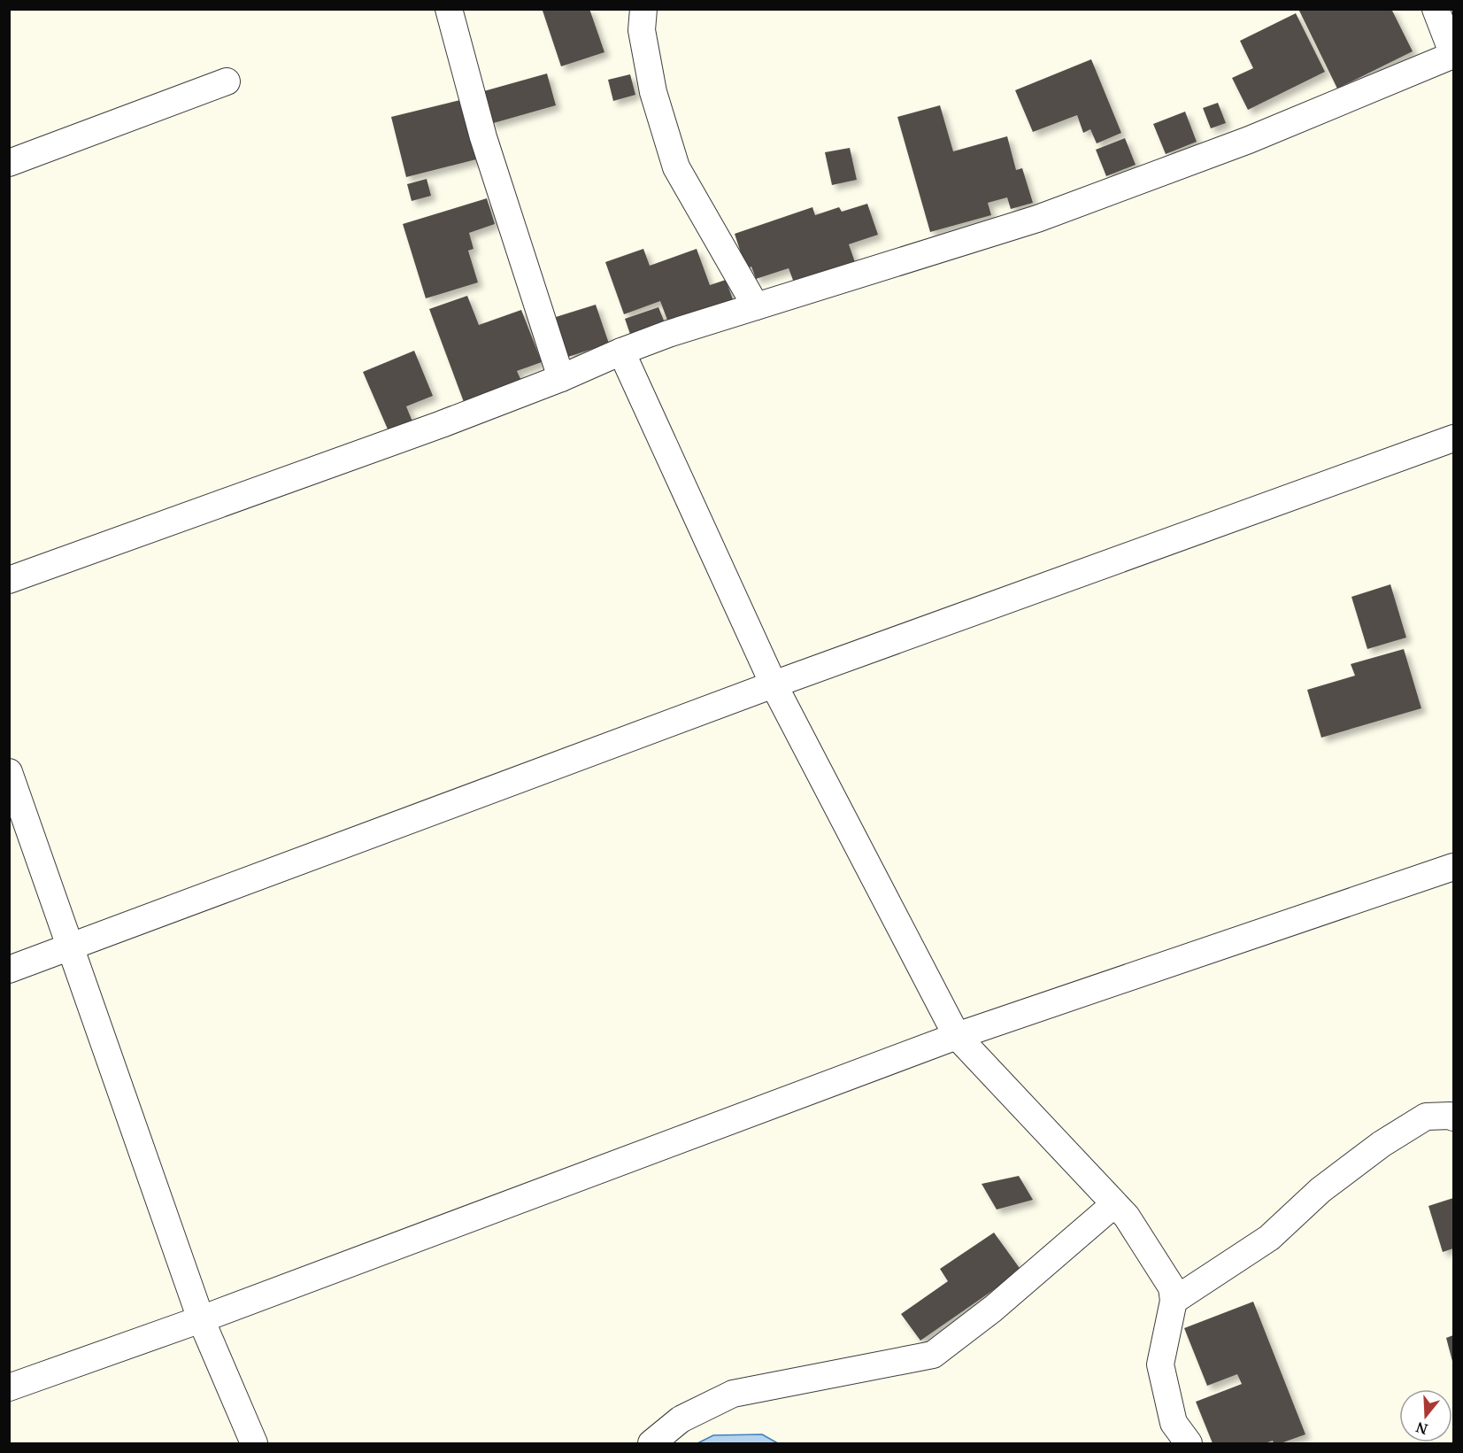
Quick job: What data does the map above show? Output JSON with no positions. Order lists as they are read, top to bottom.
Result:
{
  "north": "bottom"
}
